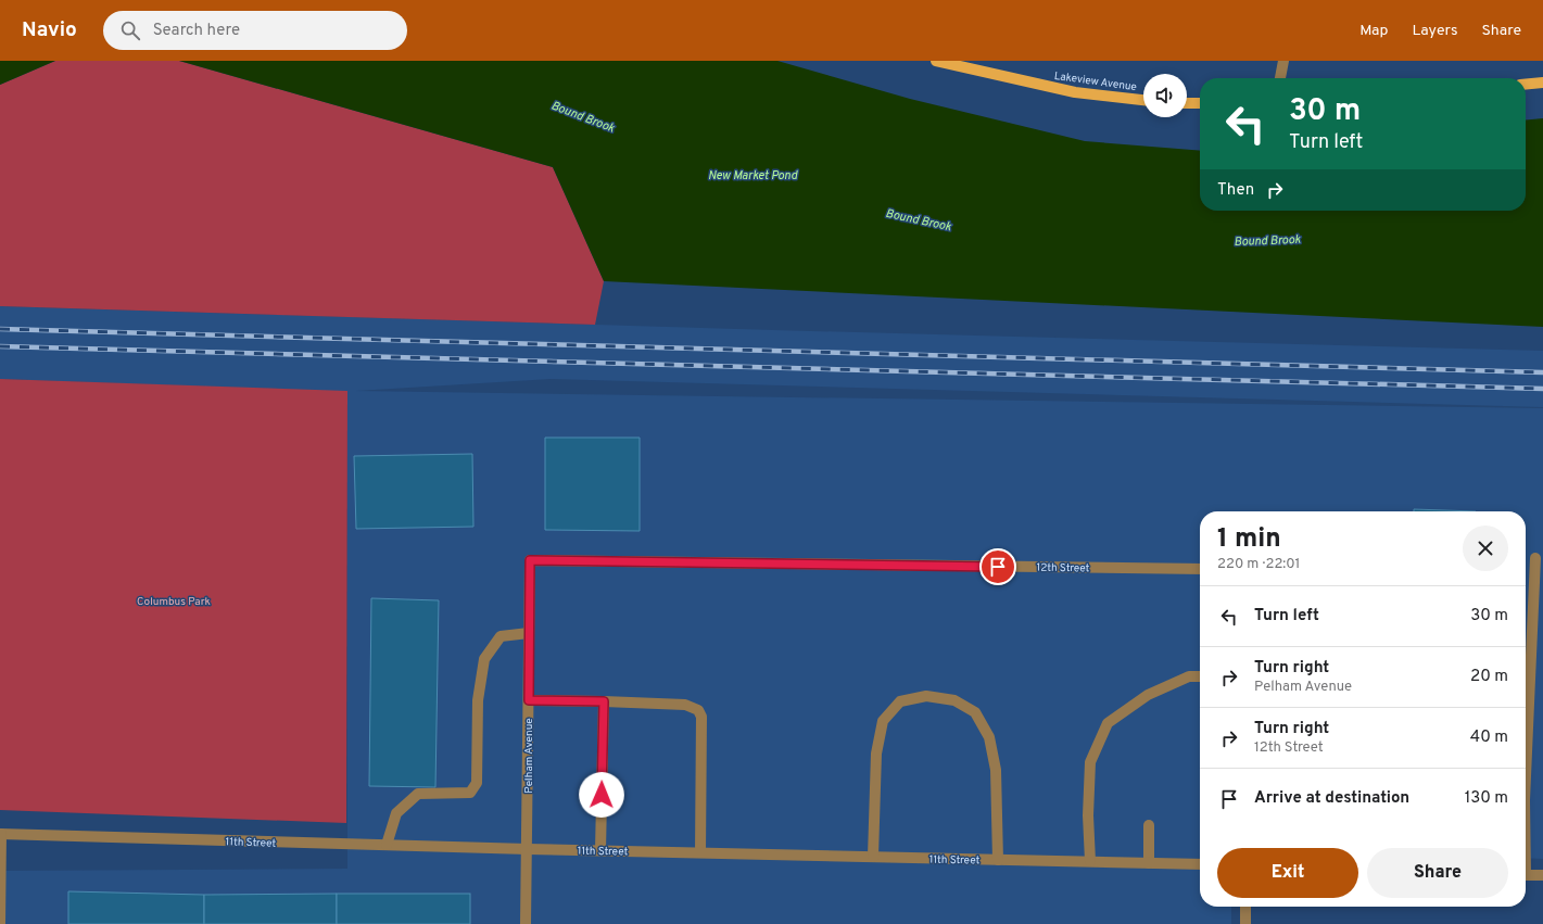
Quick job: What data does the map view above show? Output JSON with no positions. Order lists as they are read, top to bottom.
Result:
{
  "streets": {
    "main road": ["Lakeview Avenue"],
    "street": ["12th Street", "Pelham Avenue", "11th Street"]
  },
  "crossings": [
    ["12th Street", "Pelham Avenue"],
    ["Pelham Avenue", "11th Street"]
  ],
  "water": ["Bound Brook", "New Market Pond"],
  "parks": ["Columbus Park"],
  "page": {
    "header": "Navio",
    "search": "Search here",
    "nav": ["Map", "Layers", "Share"],
    "turn": ["30 m", "Turn left"],
    "then": "Then",
    "heading": ["1 min", "220 m · 22:01"],
    "list": [
      {
        "name": "Turn left",
        "value": "30 m"
      },
      {
        "name": "Turn right",
        "note": "Pelham Avenue",
        "value": "20 m"
      },
      {
        "name": "Turn right",
        "note": "12th Street",
        "value": "40 m"
      },
      {
        "name": "Arrive at destination",
        "value": "130 m"
      }
    ],
    "buttons": ["Exit", "Share"]
  }
}
